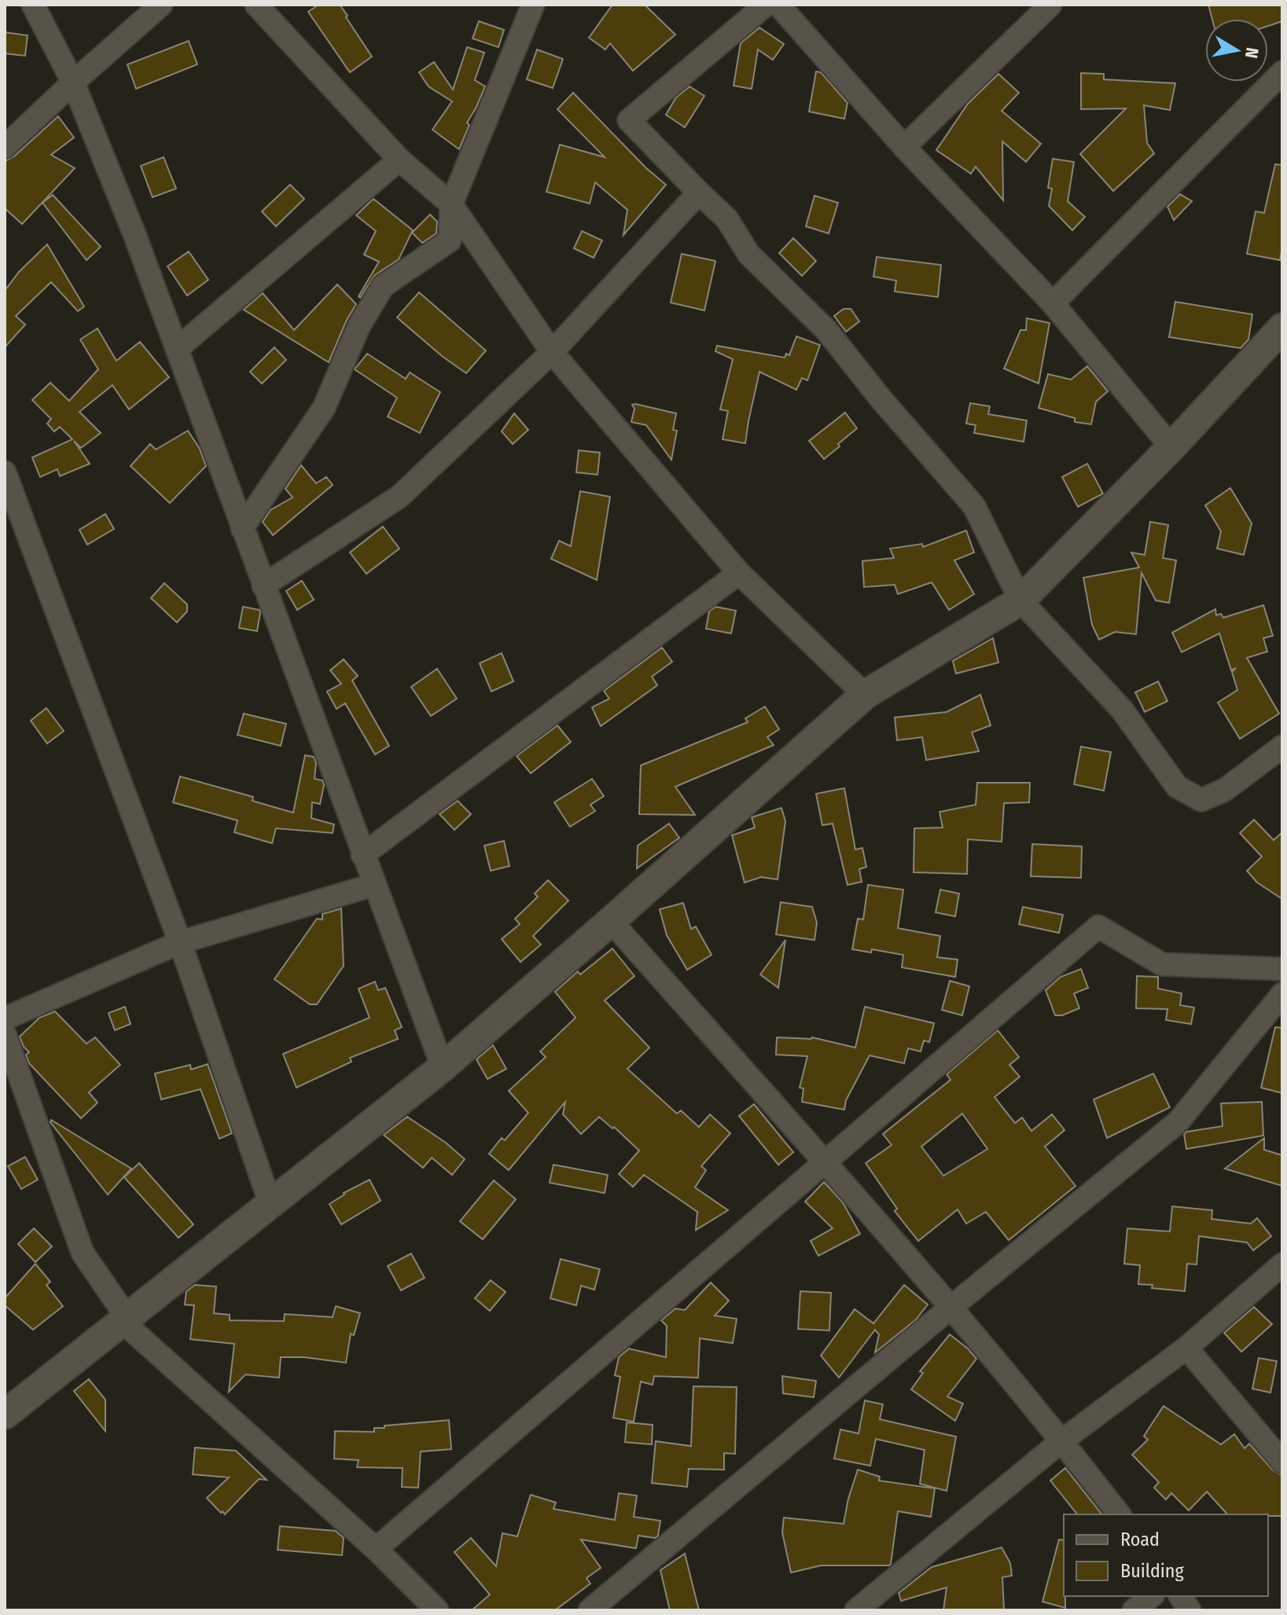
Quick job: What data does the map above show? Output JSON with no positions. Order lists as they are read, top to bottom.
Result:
{
  "legend": ["Road", "Building"],
  "north": "right"
}
